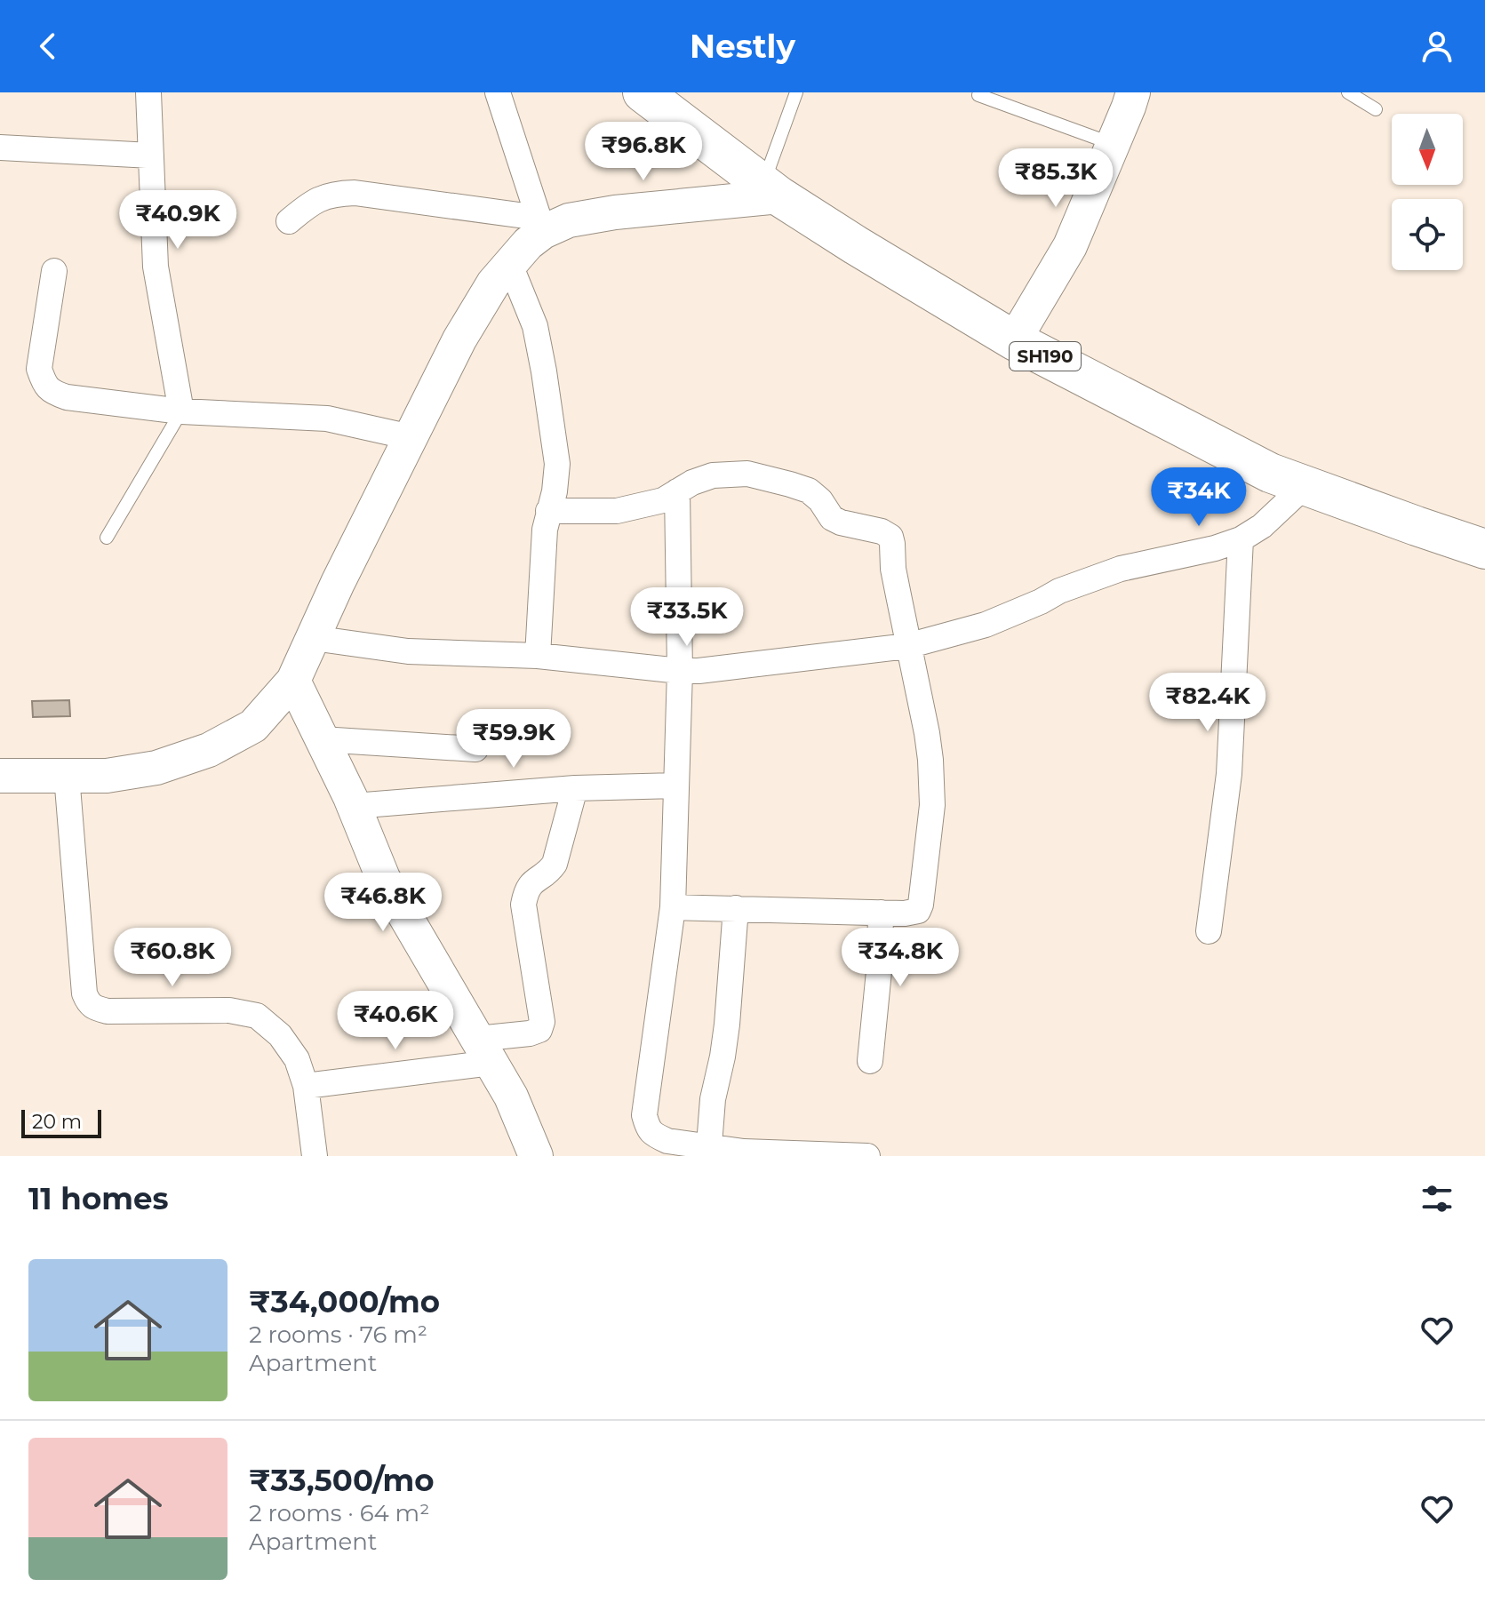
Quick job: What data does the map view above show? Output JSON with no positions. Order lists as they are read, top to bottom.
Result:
{
  "streets": {
    "main road": ["SH190"]
  },
  "scale_bar": "20 m",
  "north": "bottom",
  "page": {
    "header": "Nestly",
    "price": [
      "₹96.8K",
      "₹85.3K",
      "₹40.9K",
      "₹34K",
      "₹33.5K",
      "₹82.4K",
      "₹59.9K",
      "₹46.8K",
      "₹60.8K",
      "₹34.8K",
      "₹40.6K"
    ],
    "scale": "20 m",
    "heading": "11 homes",
    "list": [
      {
        "name": "₹34,000/mo",
        "note": "2 rooms · 76 m² · Apartment"
      },
      {
        "name": "₹33,500/mo",
        "note": "2 rooms · 64 m² · Apartment"
      }
    ]
  }
}
